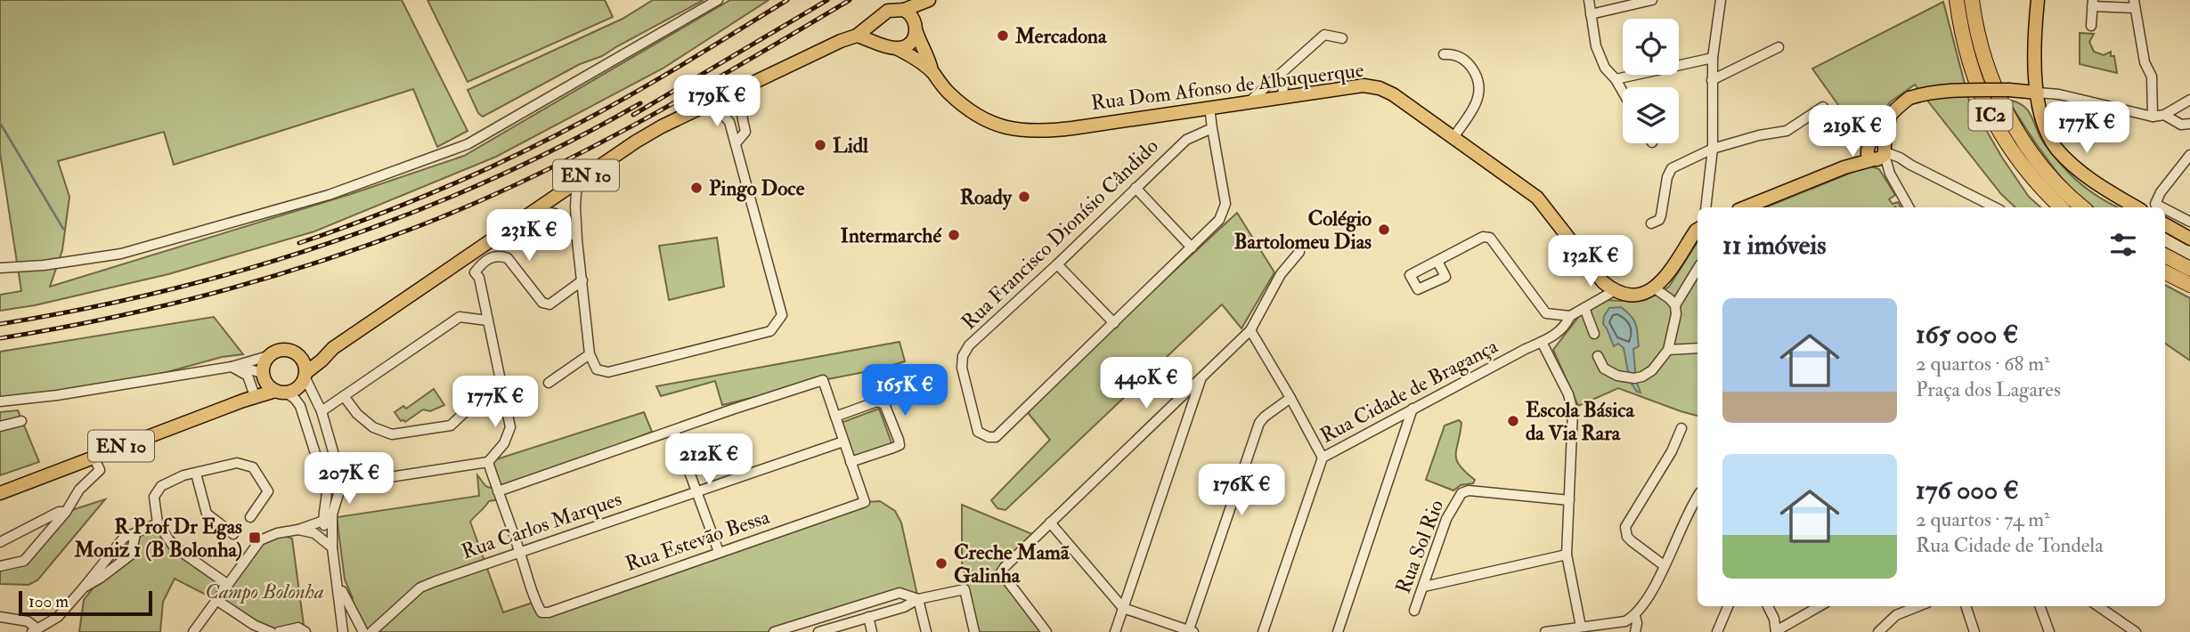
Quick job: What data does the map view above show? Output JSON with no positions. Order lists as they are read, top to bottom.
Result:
{
  "streets": {
    "highway": ["IC2"],
    "main road": ["Rua Dom Afonso de Albuquerque", "EN 10"],
    "street": [
      "Rua Francisco Dionísio Cândido",
      "Rua Cidade de Bragança",
      "Rua Carlos Marques",
      "Rua Estevão Bessa",
      "Rua Sol Rio"
    ]
  },
  "crossings": [
    ["Rua Dom Afonso de Albuquerque", "EN 10"],
    ["Rua Dom Afonso de Albuquerque", "Rua Cidade de Bragança"],
    ["Rua Carlos Marques", "Rua Estevão Bessa"]
  ],
  "parks": ["Campo Bolonha"],
  "places": {
    "other": [
      "Mercadona",
      "Lidl",
      "Pingo Doce",
      "Roady",
      "Colégio Bartolomeu Dias",
      "Intermarché",
      "Escola Básica da Via Rara",
      "Creche Mamã Galinha"
    ],
    "transit": ["R Prof Dr Egas Moniz 1 (B Bolonha)"]
  },
  "scale_bar": "100 m",
  "page": {
    "price": [
      "179K €",
      "177K €",
      "219K €",
      "231K €",
      "132K €",
      "440K €",
      "165K €",
      "177K €",
      "212K €",
      "207K €",
      "176K €"
    ],
    "heading": "11 imóveis",
    "list": [
      {
        "name": "165 000 €",
        "note": "2 quartos · 68 m² · Praça dos Lagares"
      },
      {
        "name": "176 000 €",
        "note": "2 quartos · 74 m² · Rua Cidade de Tondela"
      }
    ],
    "scale": "100 m"
  }
}
